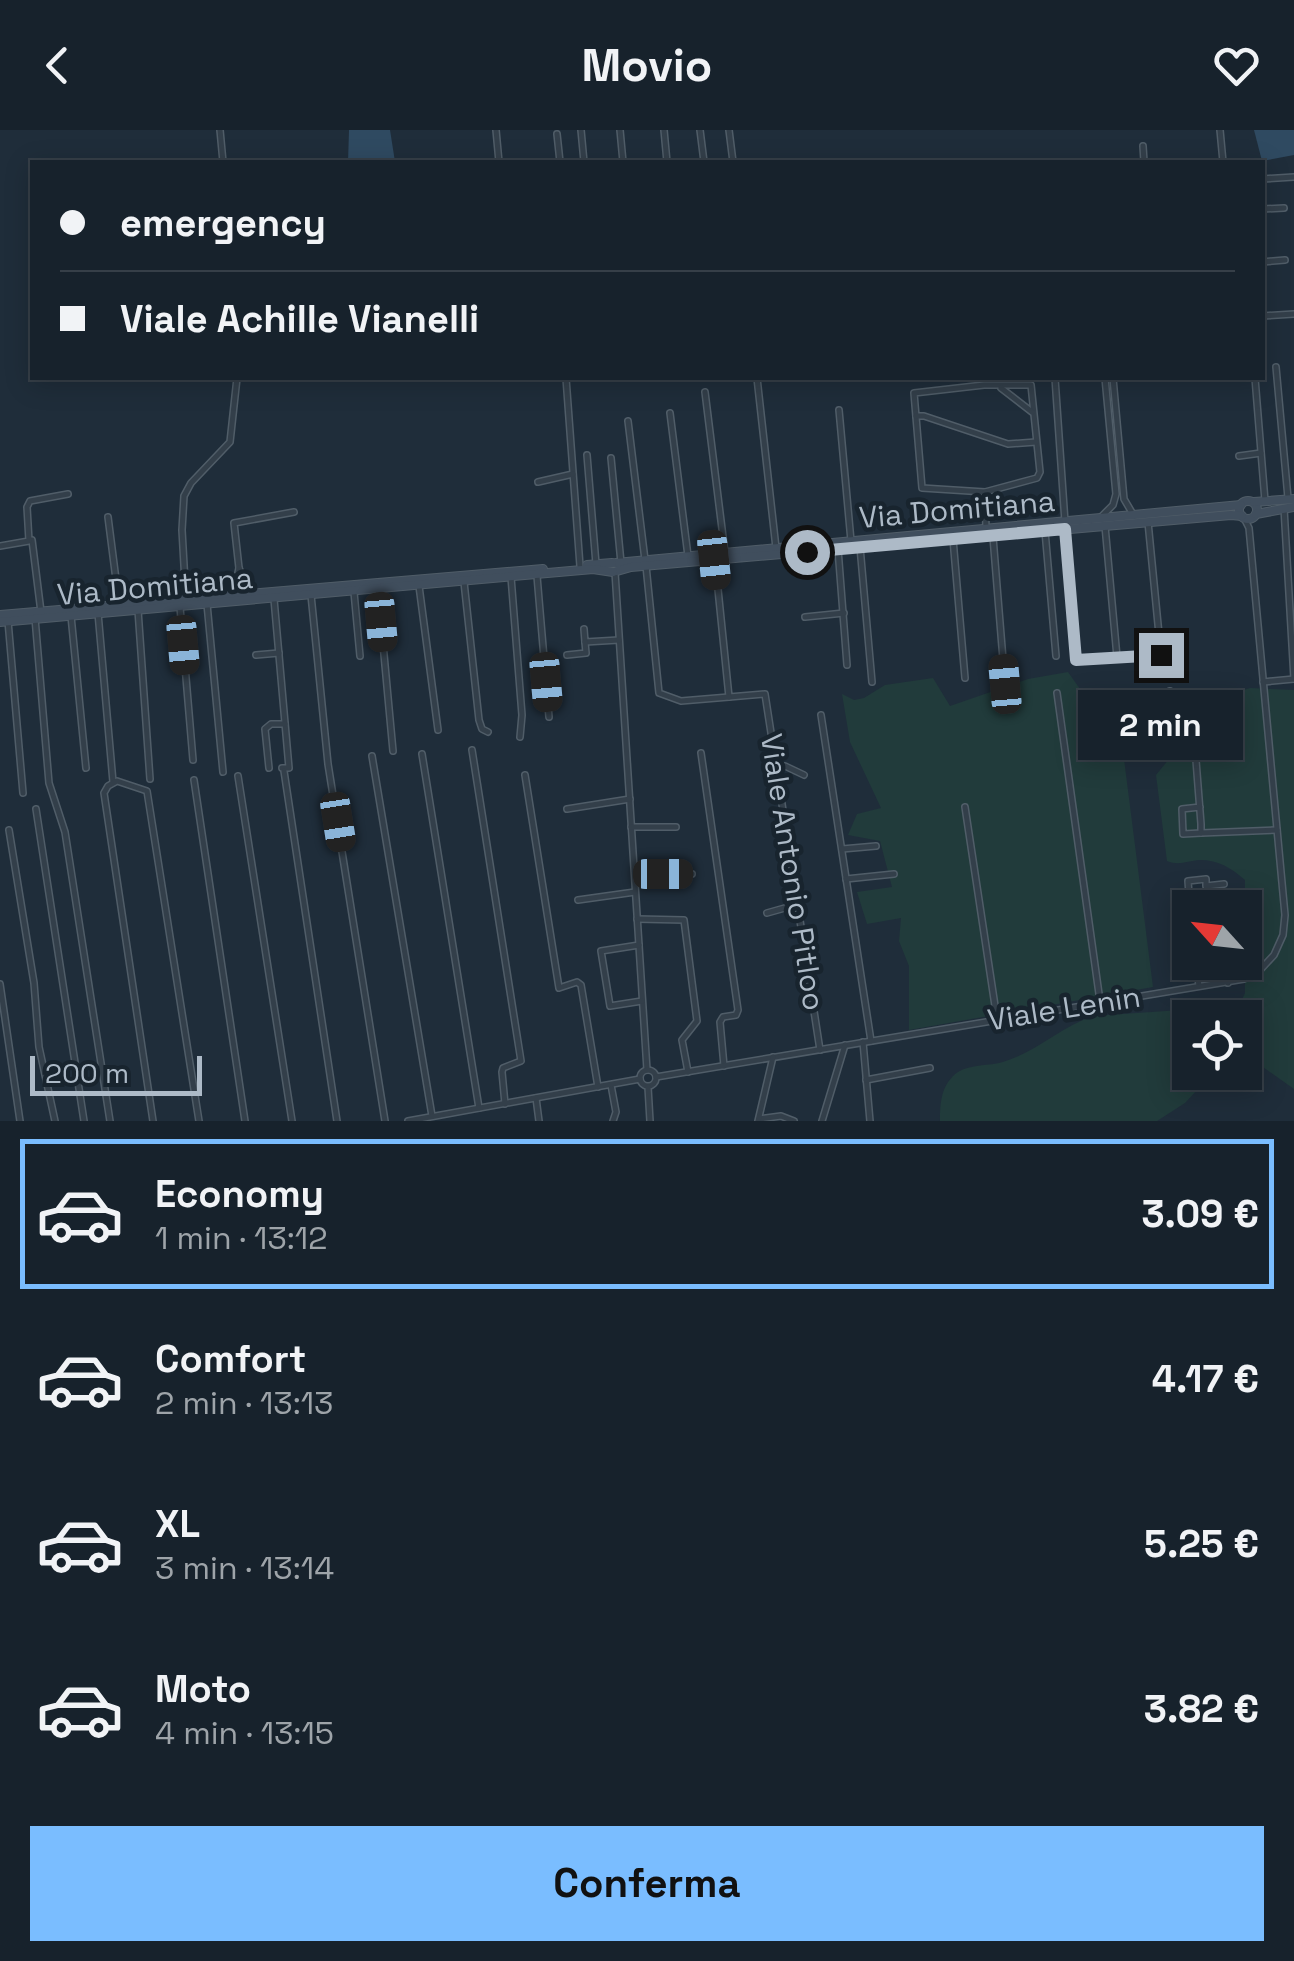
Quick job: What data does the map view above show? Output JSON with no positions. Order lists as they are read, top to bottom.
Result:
{
  "streets": {
    "main road": ["Via Domitiana"],
    "street": ["Viale Antonio Pitloo", "Viale Lenin"]
  },
  "crossings": [
    ["Via Domitiana", "Viale Lenin"],
    ["Viale Antonio Pitloo", "Viale Lenin"]
  ],
  "scale_bar": "200 m",
  "north": "top left",
  "page": {
    "header": "Movio",
    "banner": ["emergency", "Viale Achille Vianelli"],
    "bubble": "2 min",
    "scale": "200 m",
    "list": [
      {
        "name": "Economy",
        "note": "1 min · 13:12",
        "value": "3.09 €"
      },
      {
        "name": "Comfort",
        "note": "2 min · 13:13",
        "value": "4.17 €"
      },
      {
        "name": "XL",
        "note": "3 min · 13:14",
        "value": "5.25 €"
      },
      {
        "name": "Moto",
        "note": "4 min · 13:15",
        "value": "3.82 €"
      }
    ],
    "buttons": "Conferma"
  }
}
